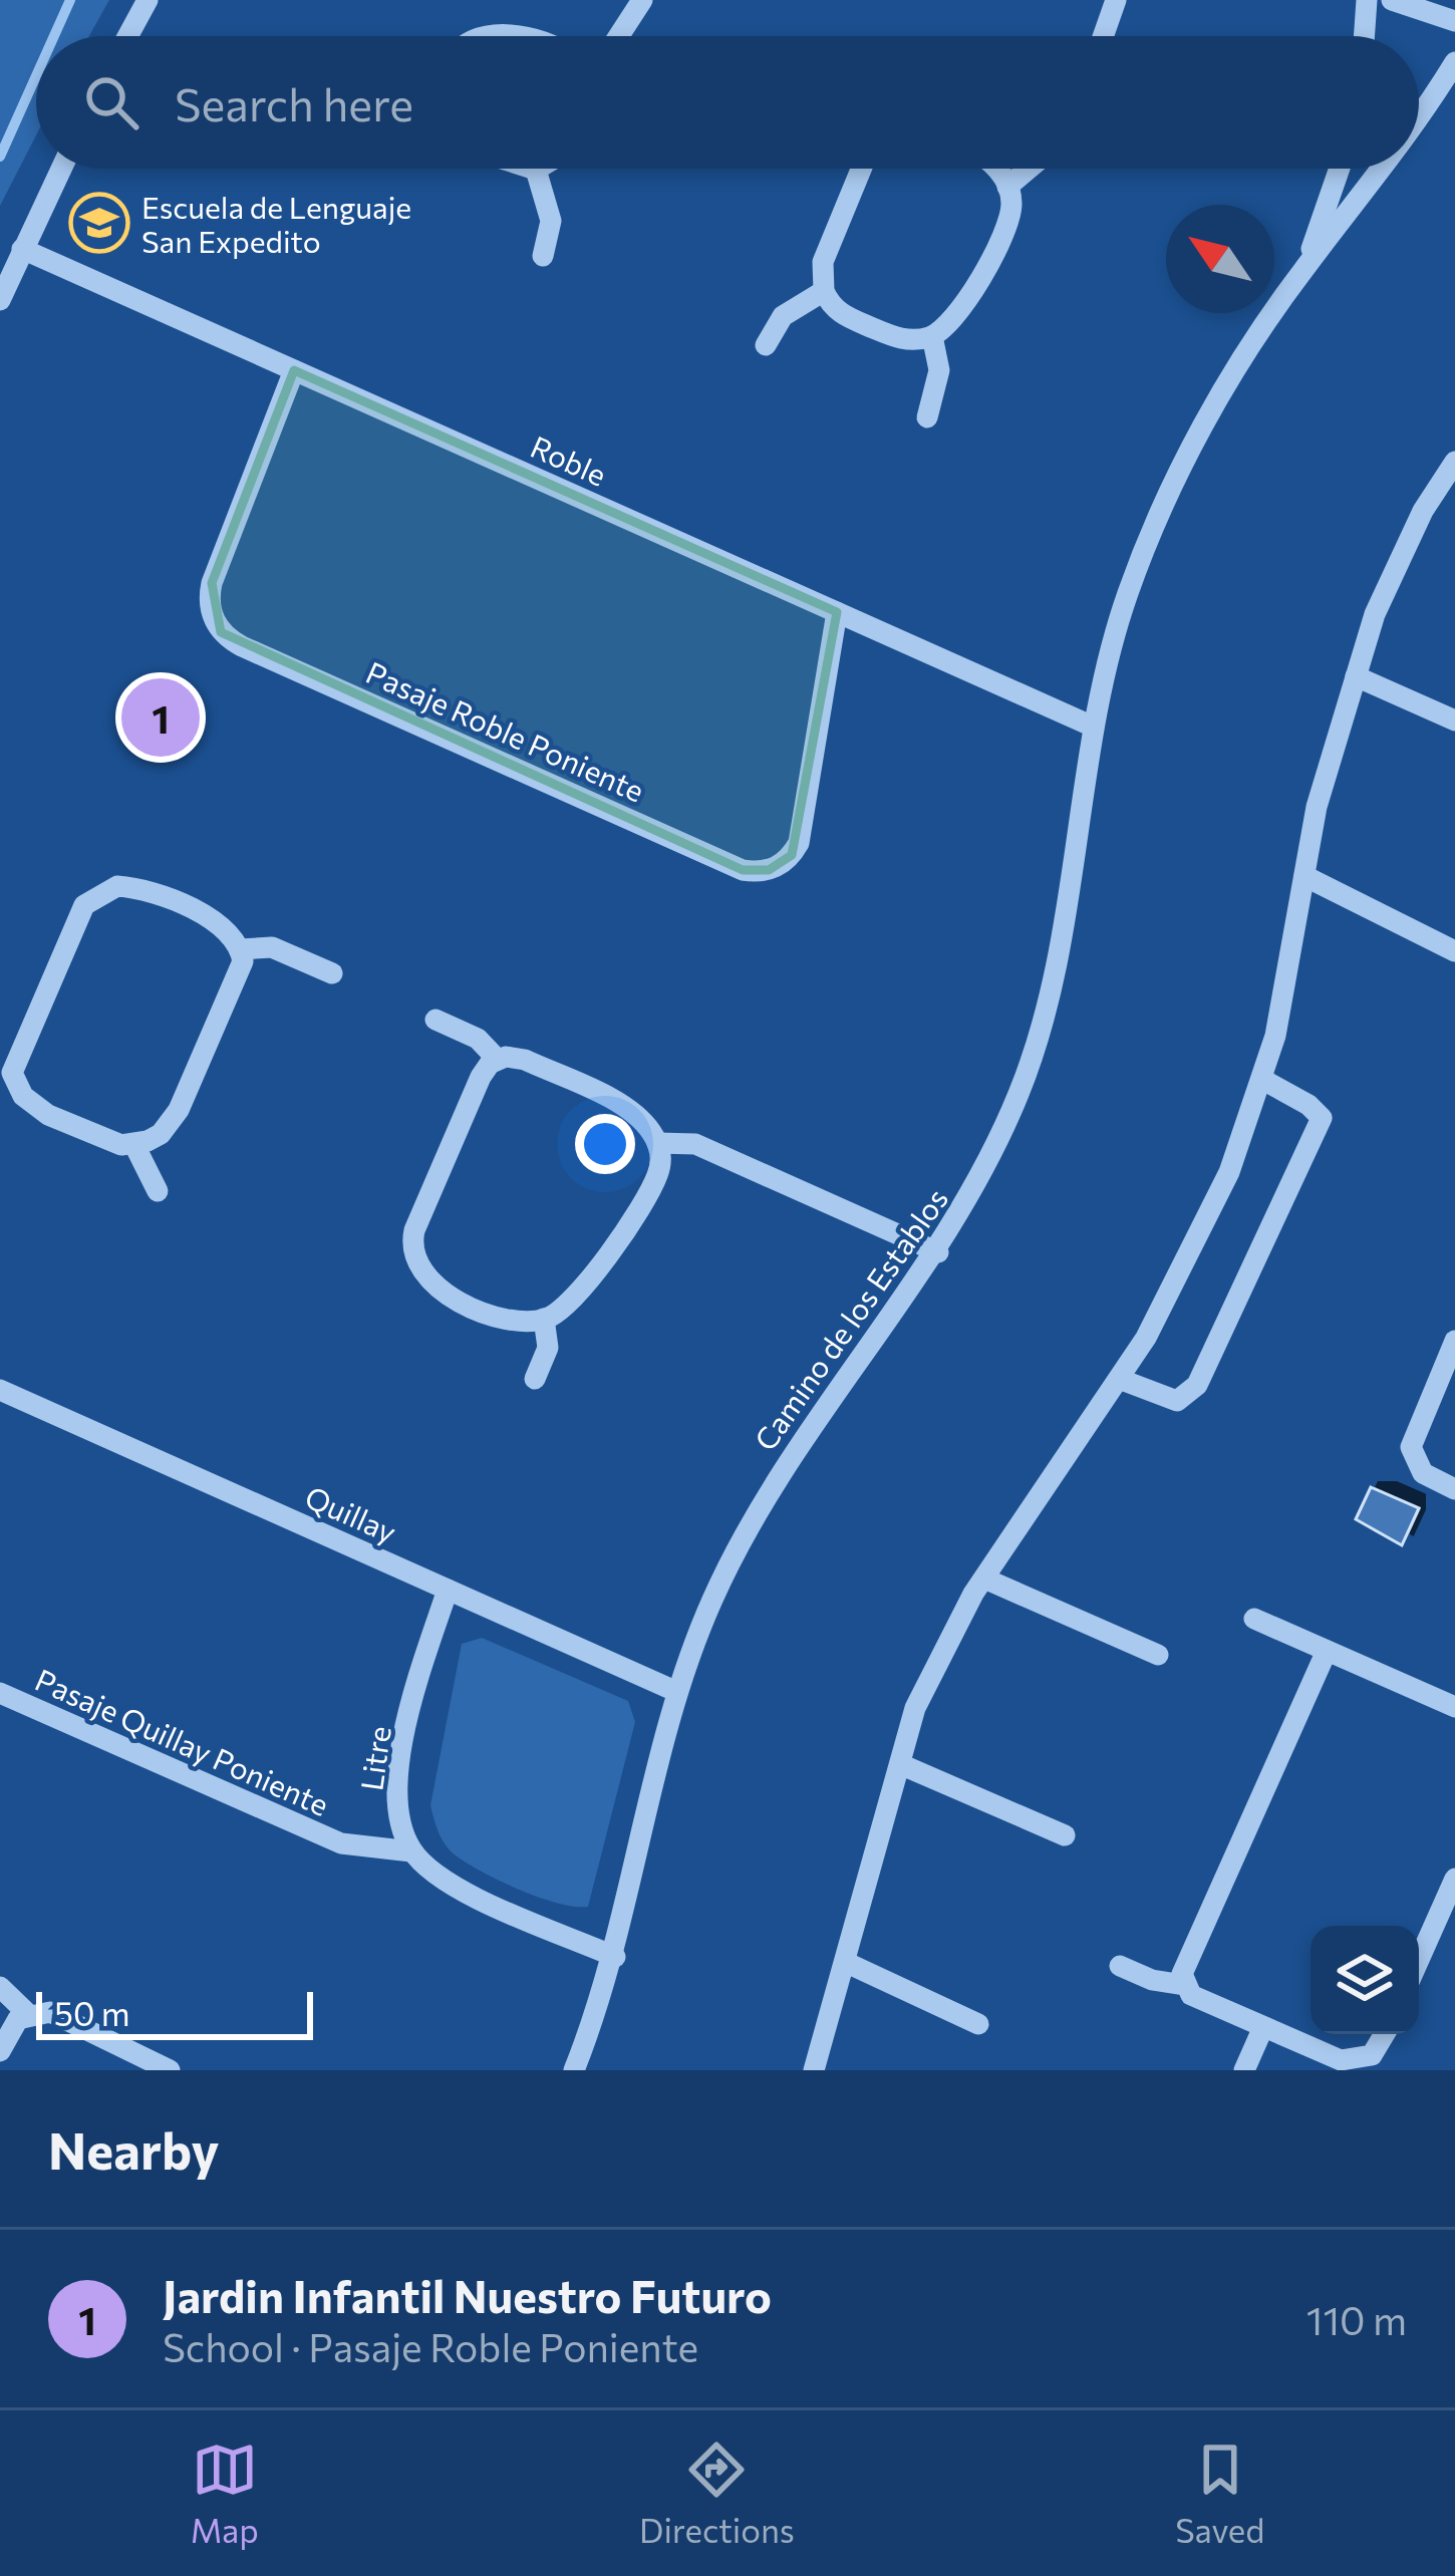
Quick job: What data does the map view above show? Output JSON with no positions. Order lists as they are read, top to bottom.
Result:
{
  "streets": {
    "street": [
      "Roble",
      "Pasaje Roble Poniente",
      "Camino de los Establos",
      "Quillay",
      "Pasaje Quillay Poniente",
      "Litre"
    ]
  },
  "crossings": [
    ["Roble", "Pasaje Roble Poniente"],
    ["Roble", "Camino de los Establos"],
    ["Camino de los Establos", "Quillay"],
    ["Quillay", "Litre"],
    ["Pasaje Quillay Poniente", "Litre"]
  ],
  "places": {
    "school or university": ["Escuela de Lenguaje San Expedito"]
  },
  "scale_bar": "50 m",
  "north": "top left",
  "page": {
    "search": "Search here",
    "pins": "1",
    "scale": "50 m",
    "heading": "Nearby",
    "list": [
      {
        "mark": "1",
        "name": "Jardin Infantil Nuestro Futuro",
        "note": "School · Pasaje Roble Poniente",
        "value": "110 m"
      }
    ],
    "nav": ["Map", "Directions", "Saved"]
  }
}
